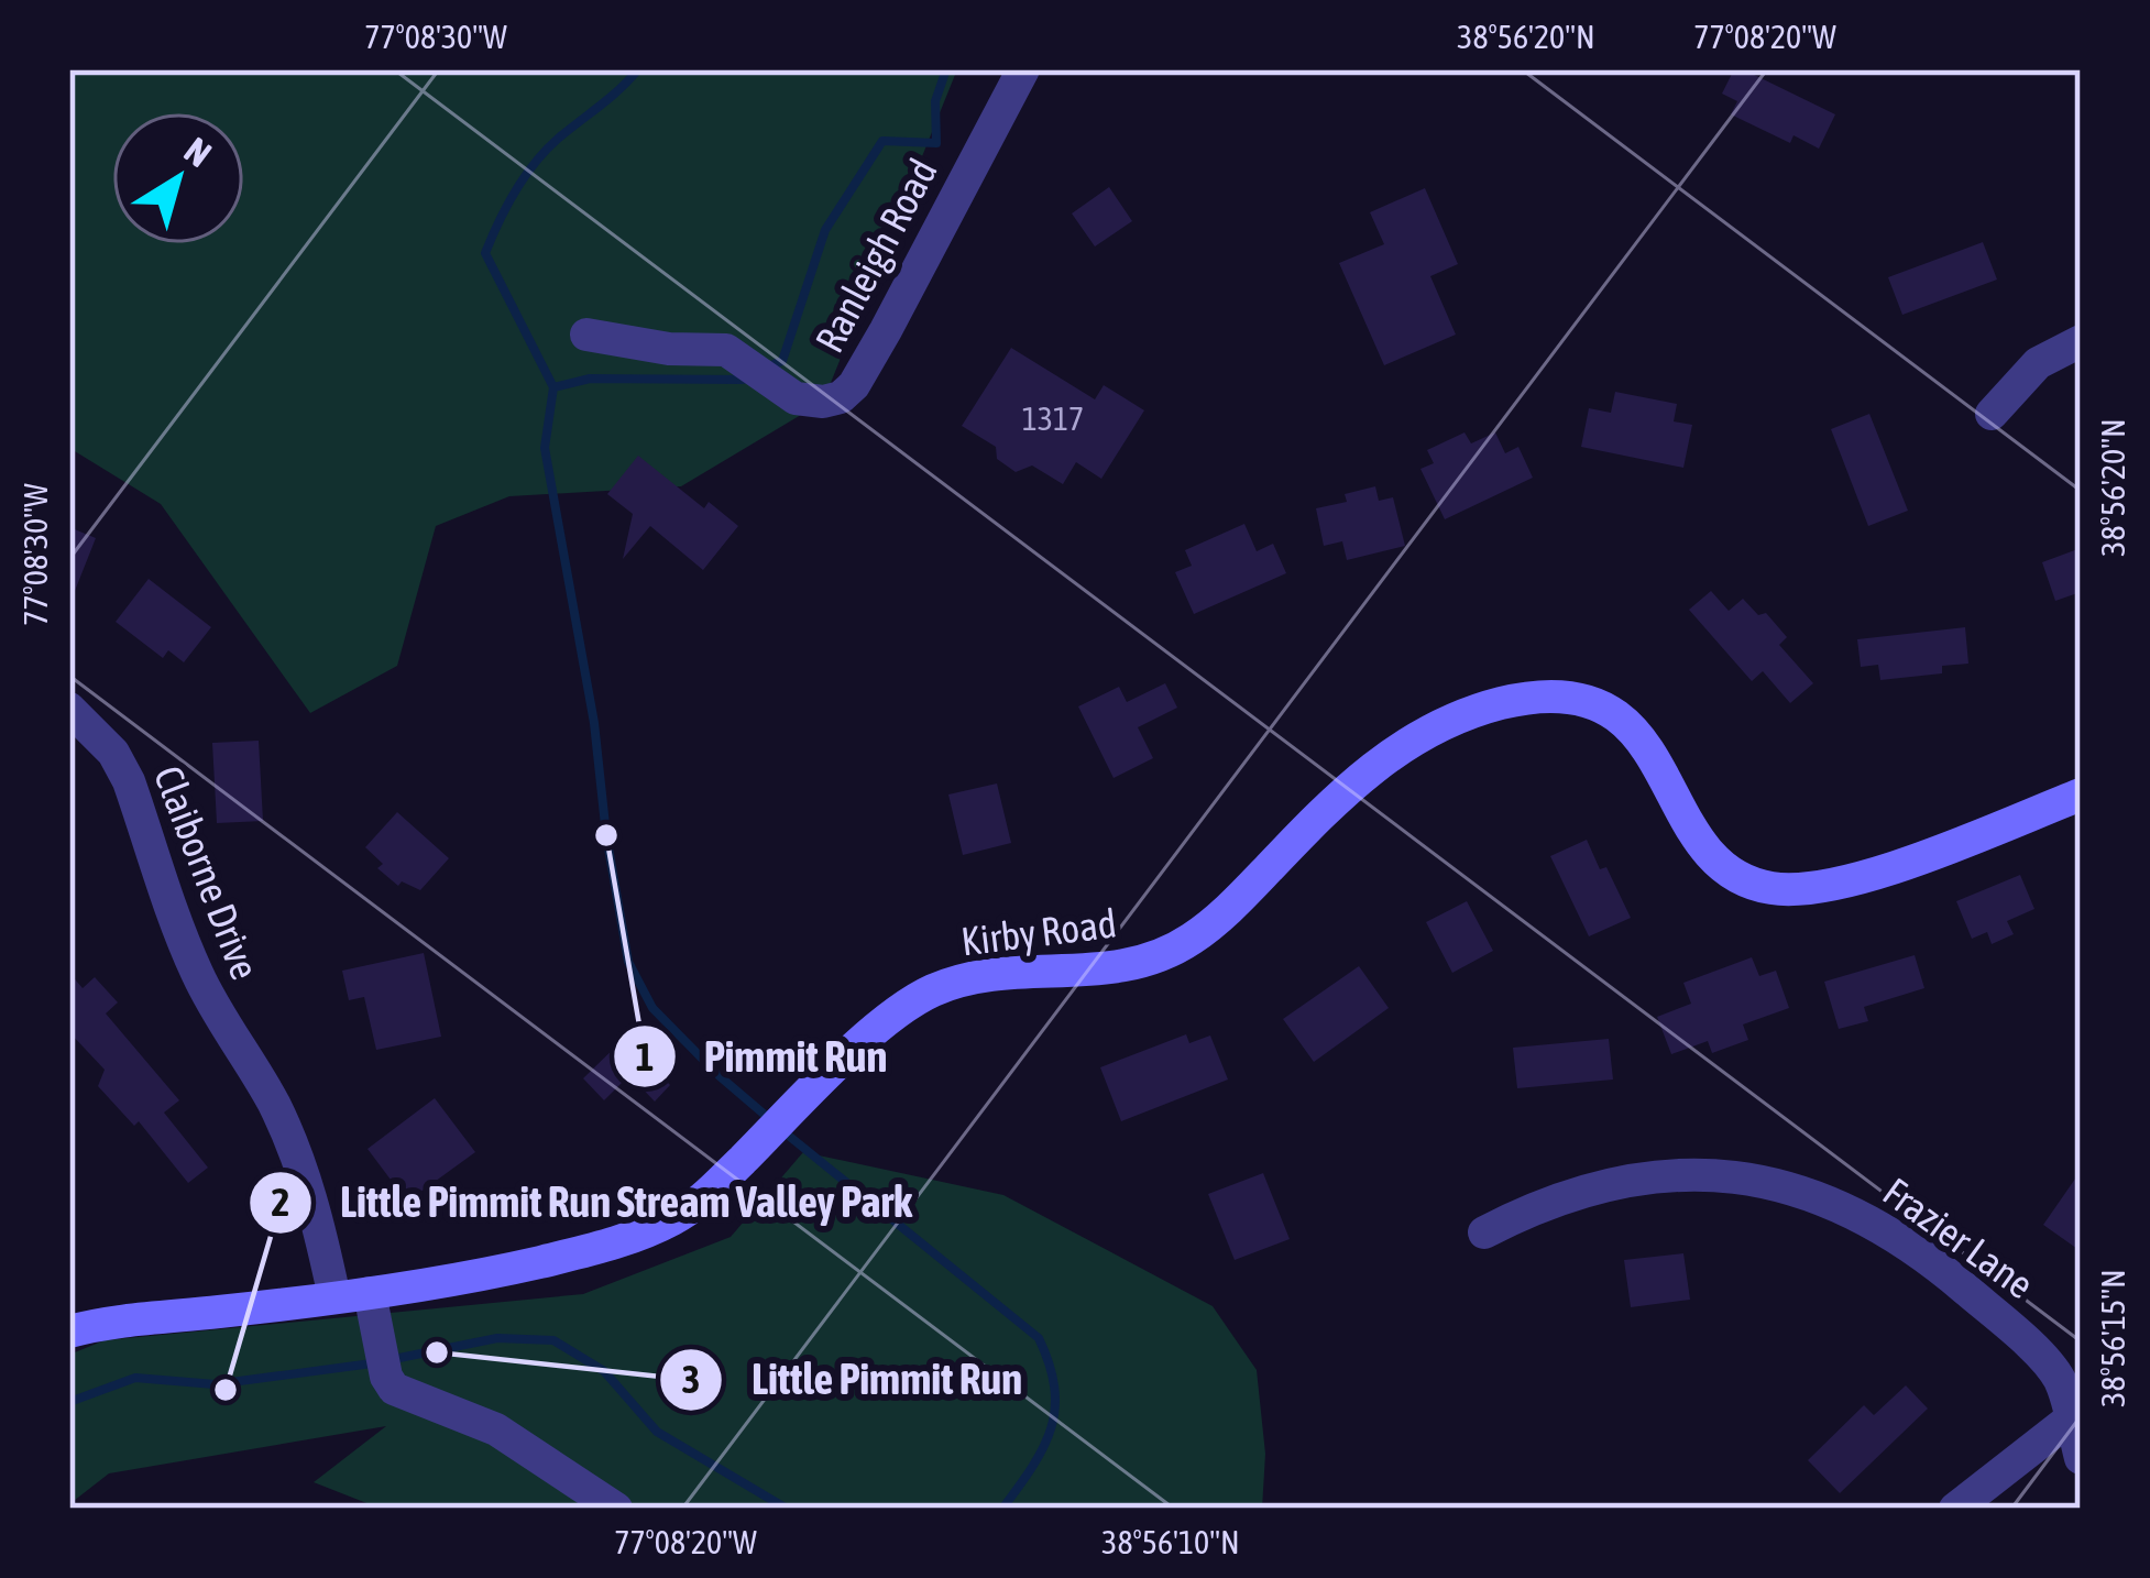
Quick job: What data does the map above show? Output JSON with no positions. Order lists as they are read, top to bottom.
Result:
{
  "streets": {
    "main road": ["Kirby Road"],
    "street": ["Ranleigh Road", "Claiborne Drive", "Frazier Lane"]
  },
  "crossings": [
    ["Claiborne Drive", "Kirby Road"]
  ],
  "places": ["Pimmit Run", "Little Pimmit Run", "Little Pimmit Run Stream Valley Park"],
  "house_numbers": ["1317"],
  "north": "top right",
  "coordinates": [
    "77°08'30\"W",
    "38°56'20\"N",
    "77°08'20\"W",
    "38°56'15\"N",
    "38°56'10\"N"
  ]
}
